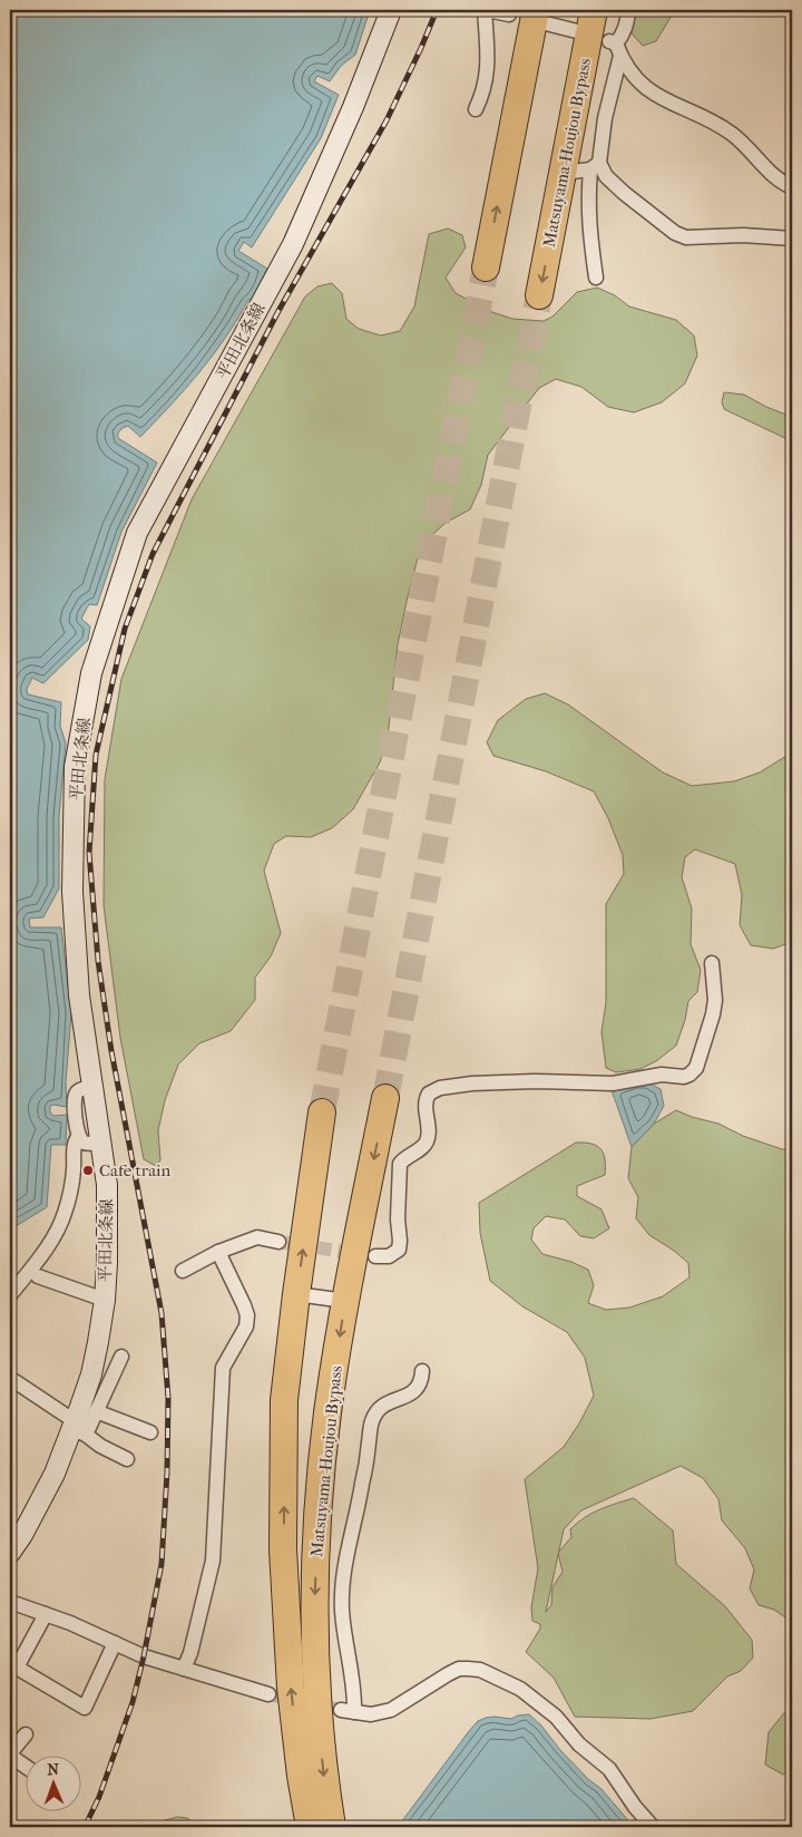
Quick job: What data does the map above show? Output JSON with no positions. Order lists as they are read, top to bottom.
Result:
{
  "streets": {
    "highway": ["Matsuyama-Houjou Bypass"],
    "main road": ["平田北条線"]
  },
  "places": ["Cafe train"],
  "north": "top"
}
